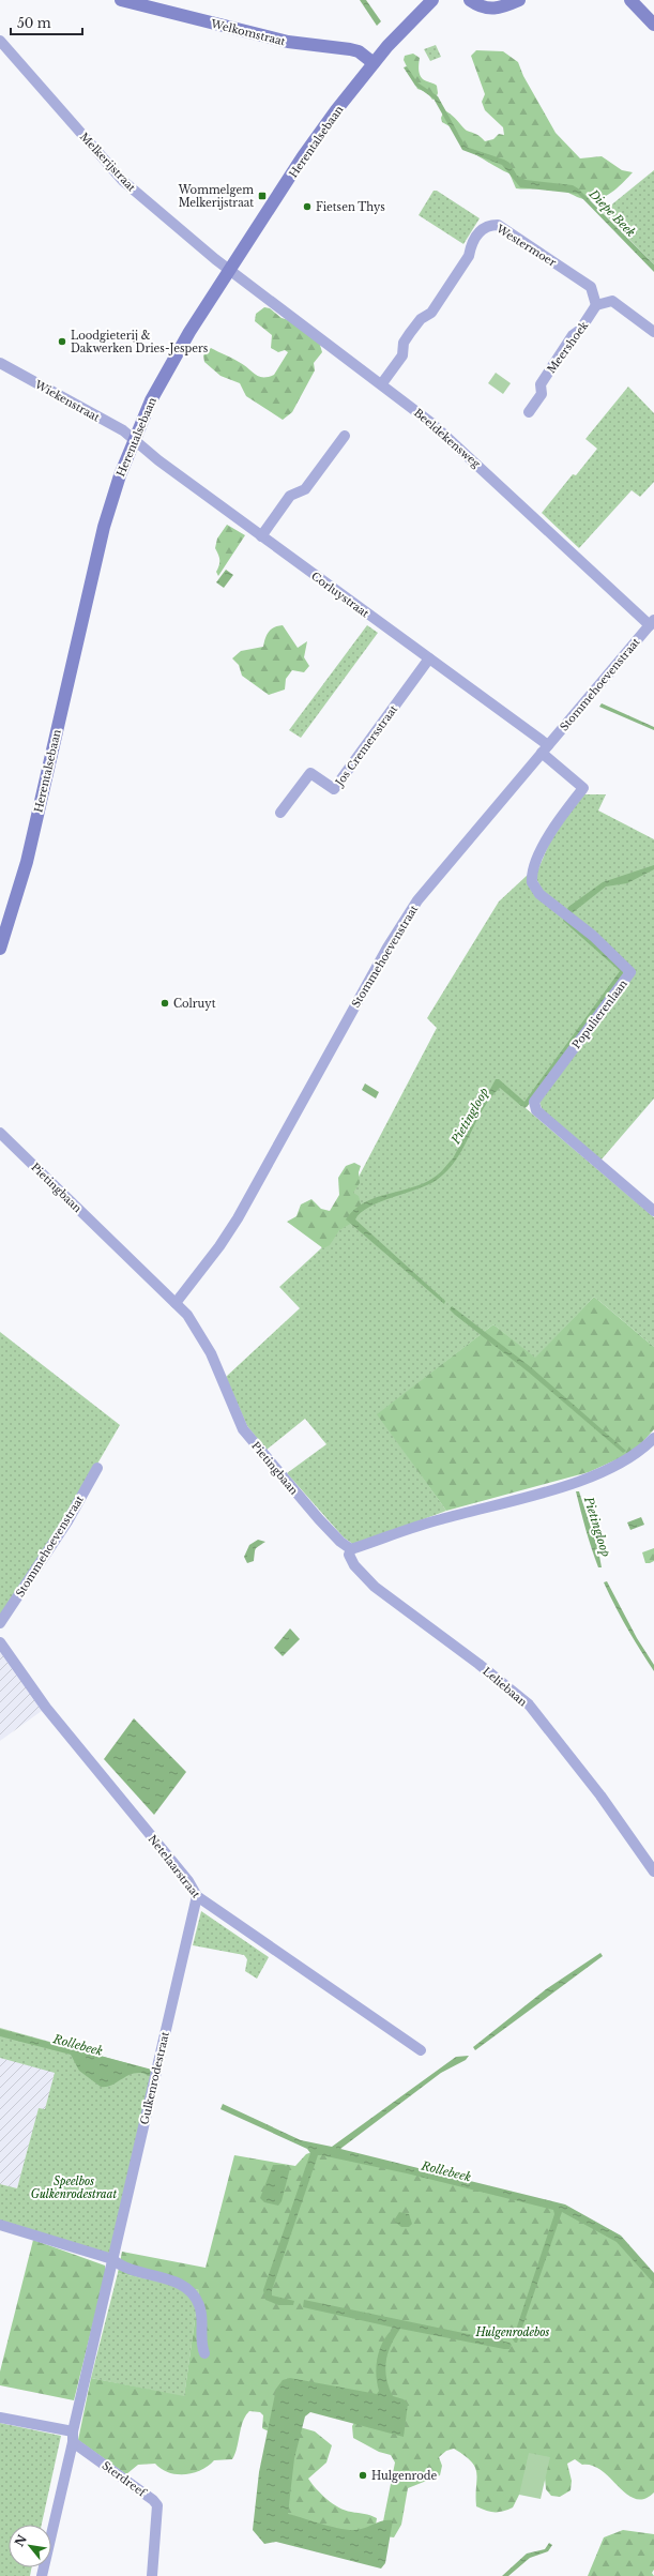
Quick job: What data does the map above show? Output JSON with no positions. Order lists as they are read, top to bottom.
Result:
{
  "streets": {
    "main road": ["Welkomstraat", "Herentalsebaan"],
    "street": [
      "Melkerijstraat",
      "Westermoer",
      "Meershoek",
      "Wiekenstraat",
      "Beeldekensweg",
      "Corluystraat",
      "Stommehoevenstraat",
      "Jos Cremersstraat",
      "Populierenlaan",
      "Pietingbaan",
      "Leliebaan",
      "Netelaarstraat",
      "Gulkenrodestraat",
      "Sterdreef"
    ]
  },
  "crossings": [
    ["Welkomstraat", "Herentalsebaan"],
    ["Herentalsebaan", "Melkerijstraat"],
    ["Herentalsebaan", "Wiekenstraat"],
    ["Herentalsebaan", "Beeldekensweg"],
    ["Herentalsebaan", "Corluystraat"],
    ["Melkerijstraat", "Beeldekensweg"],
    ["Westermoer", "Meershoek"],
    ["Westermoer", "Beeldekensweg"],
    ["Wiekenstraat", "Corluystraat"],
    ["Beeldekensweg", "Stommehoevenstraat"],
    ["Corluystraat", "Stommehoevenstraat"],
    ["Corluystraat", "Jos Cremersstraat"],
    ["Corluystraat", "Populierenlaan"],
    ["Stommehoevenstraat", "Populierenlaan"],
    ["Stommehoevenstraat", "Pietingbaan"],
    ["Pietingbaan", "Leliebaan"],
    ["Netelaarstraat", "Gulkenrodestraat"],
    ["Gulkenrodestraat", "Sterdreef"]
  ],
  "water": ["Diepe Beek", "Pietingloop", "Rollebeek"],
  "parks": ["Speelbos Gulkenrodestraat", "Hulgenrodebos"],
  "places": {
    "transit": ["Wommelgem Melkerijstraat"],
    "other": [
      "Fietsen Thys",
      "Loodgieterij & Dakwerken Dries-Jespers",
      "Colruyt",
      "Hulgenrode"
    ]
  },
  "scale_bar": "50 m",
  "north": "top left"
}
